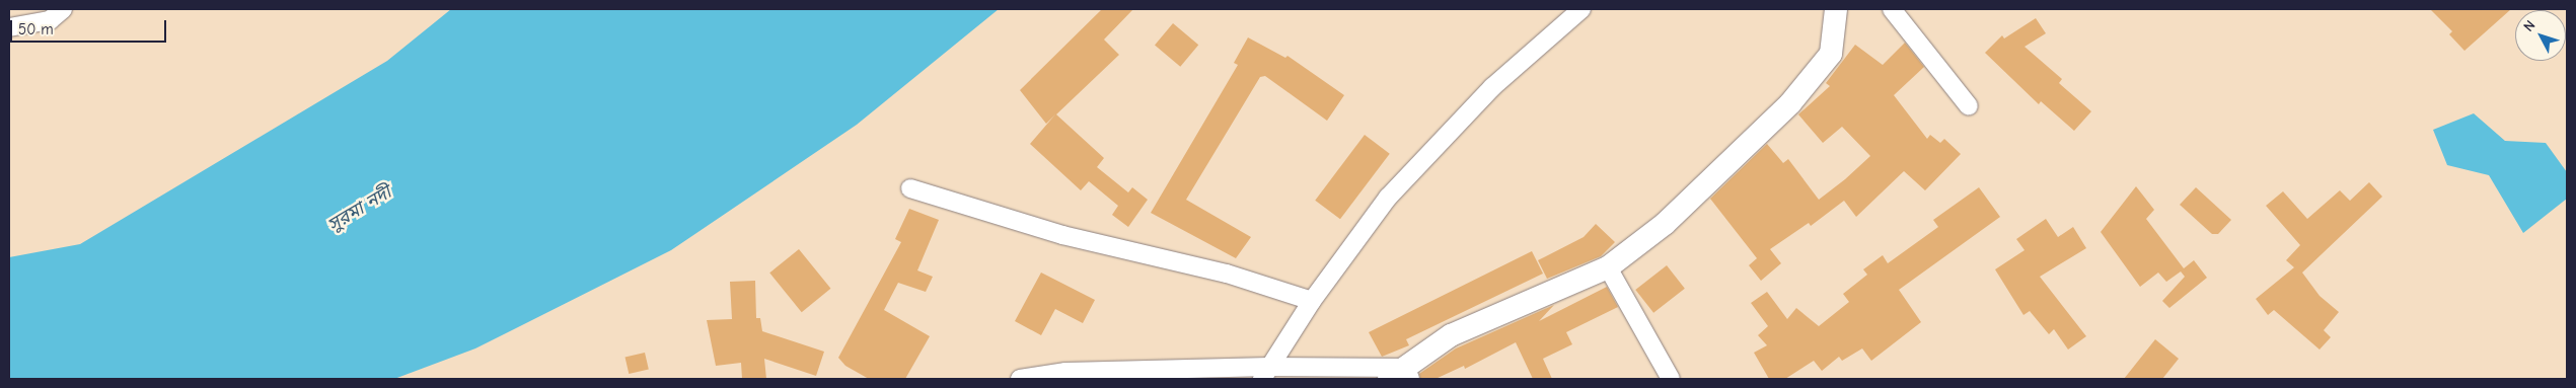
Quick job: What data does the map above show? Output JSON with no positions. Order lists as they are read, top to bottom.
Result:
{
  "water": ["সুরমা নদী"],
  "scale_bar": "50 m",
  "north": "top left"
}
